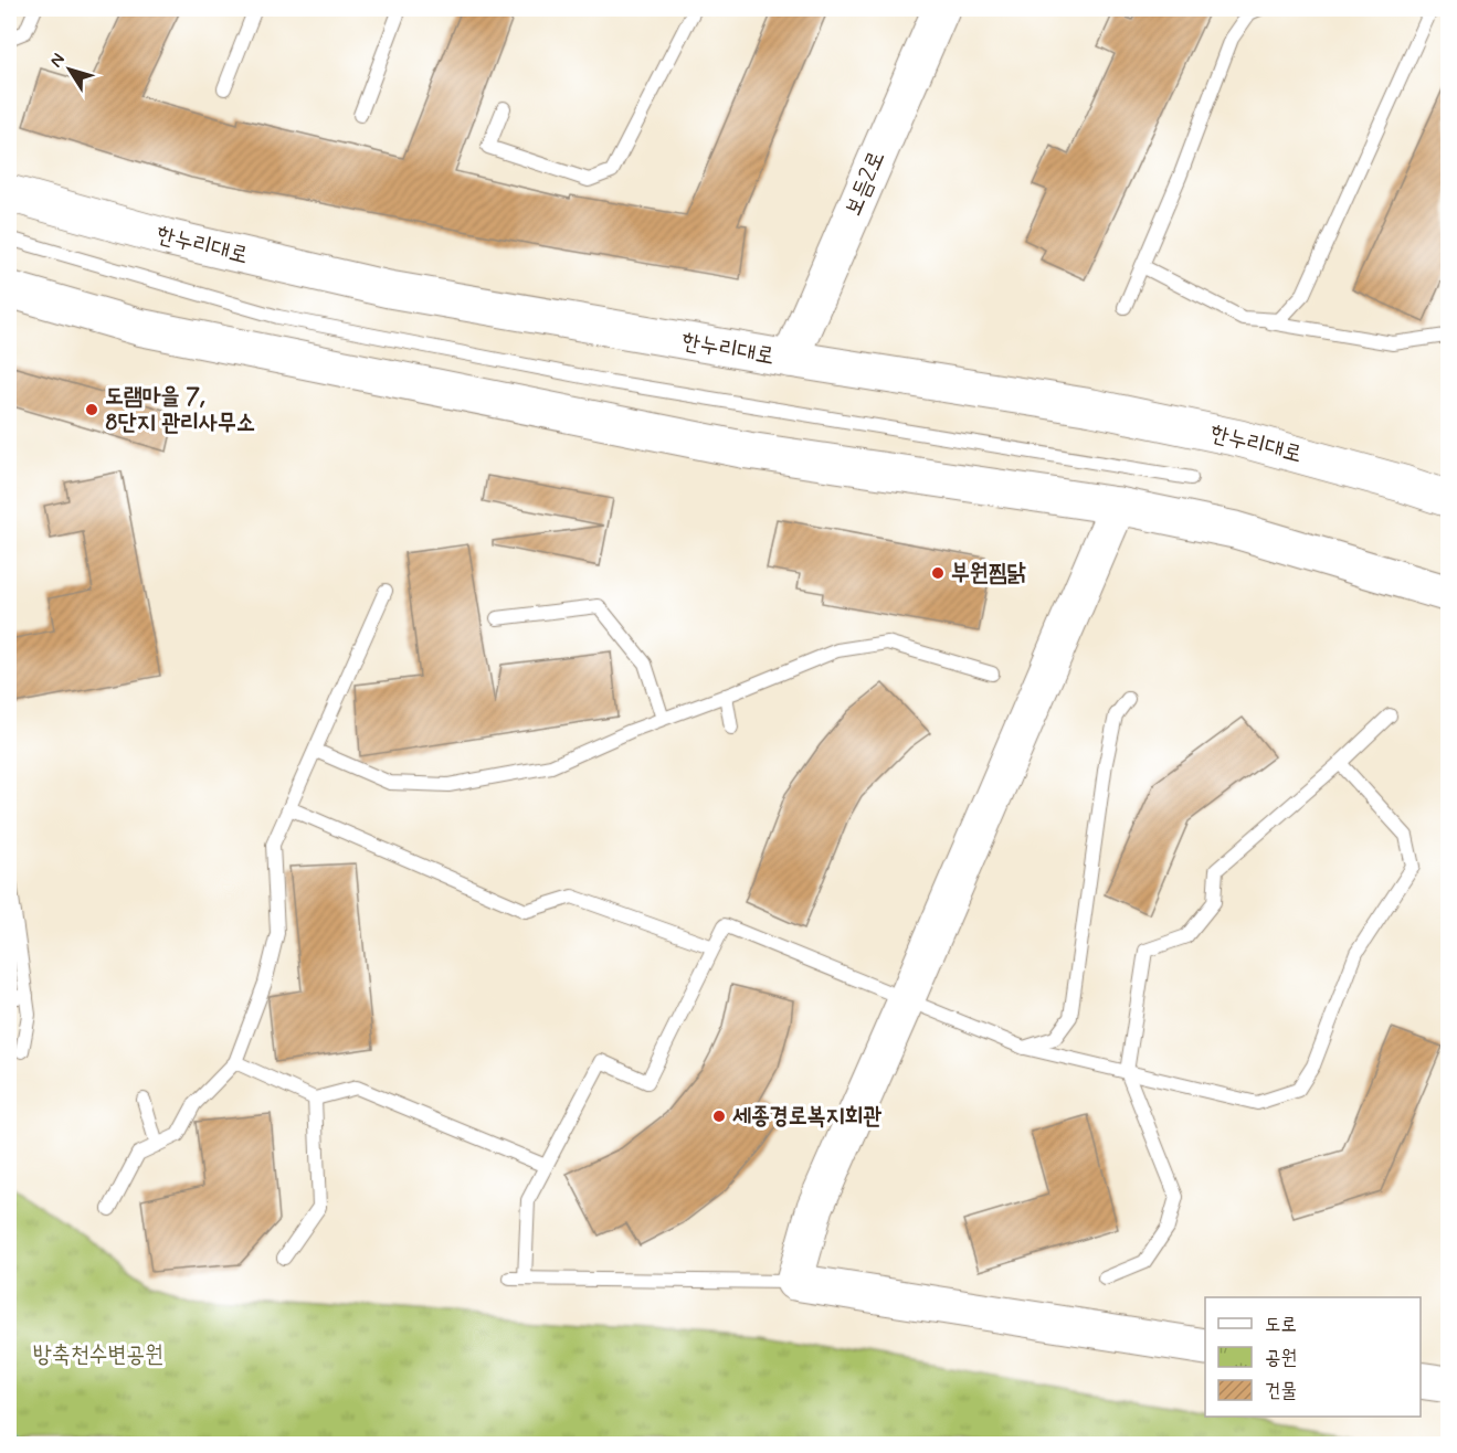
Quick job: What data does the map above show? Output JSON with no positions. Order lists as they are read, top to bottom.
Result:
{
  "streets": {
    "street": ["보듬2로", "한누리대로"]
  },
  "crossings": [
    ["보듬2로", "한누리대로"]
  ],
  "parks": ["방축천수변공원"],
  "places": ["도램마을 7, 8단지 관리사무소", "부원찜닭", "세종경로복지회관"],
  "legend": ["도로", "공원", "건물"],
  "north": "top left"
}
